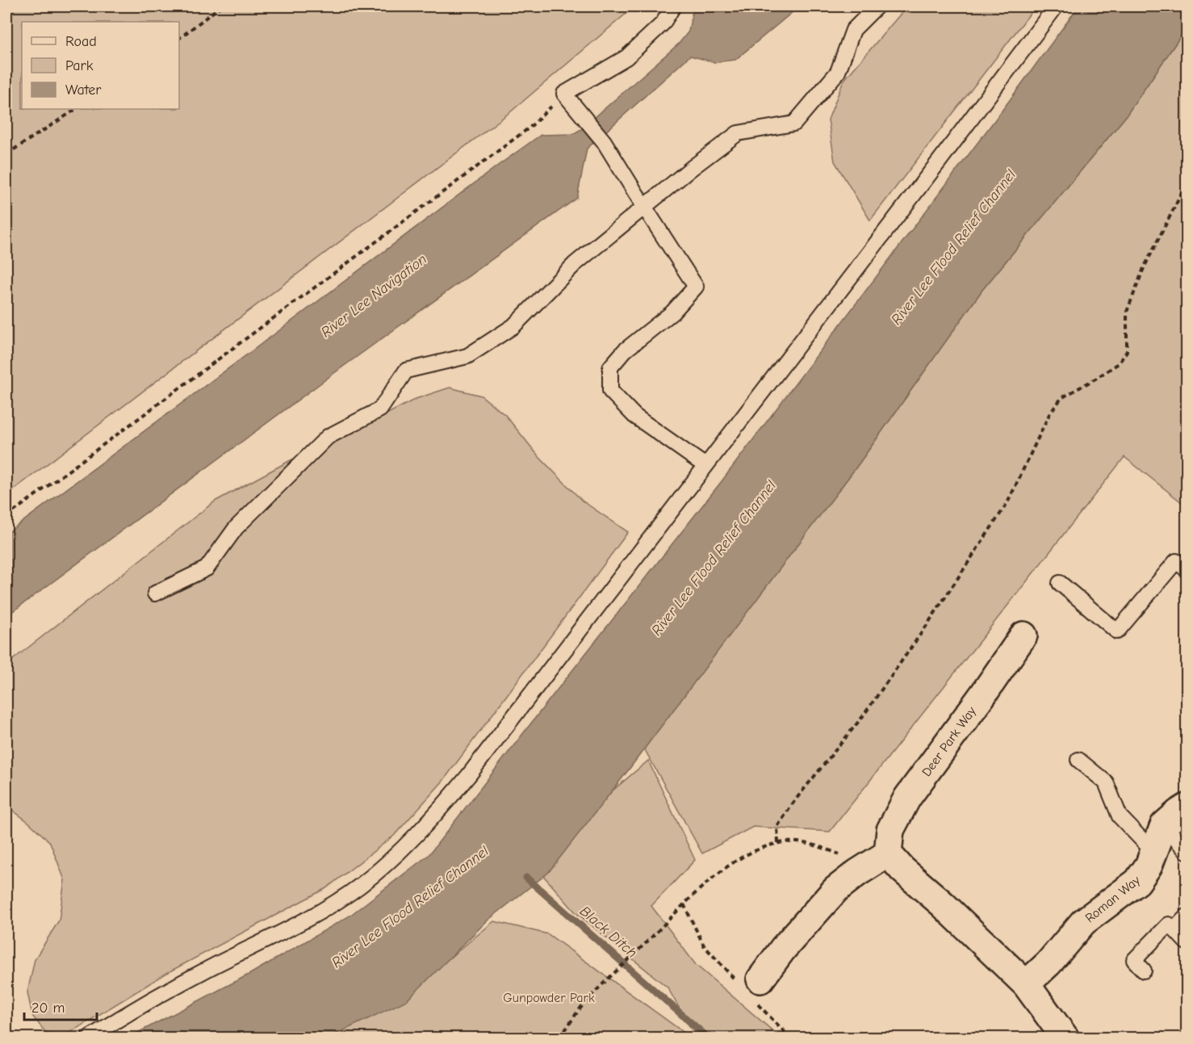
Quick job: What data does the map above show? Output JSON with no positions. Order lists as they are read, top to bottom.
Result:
{
  "streets": {
    "street": ["Deer Park Way", "Roman Way"]
  },
  "water": ["River Lee Flood Relief Channel", "River Lee Navigation", "Black Ditch"],
  "parks": ["Gunpowder Park"],
  "legend": ["Road", "Park", "Water"],
  "scale_bar": "20 m"
}
